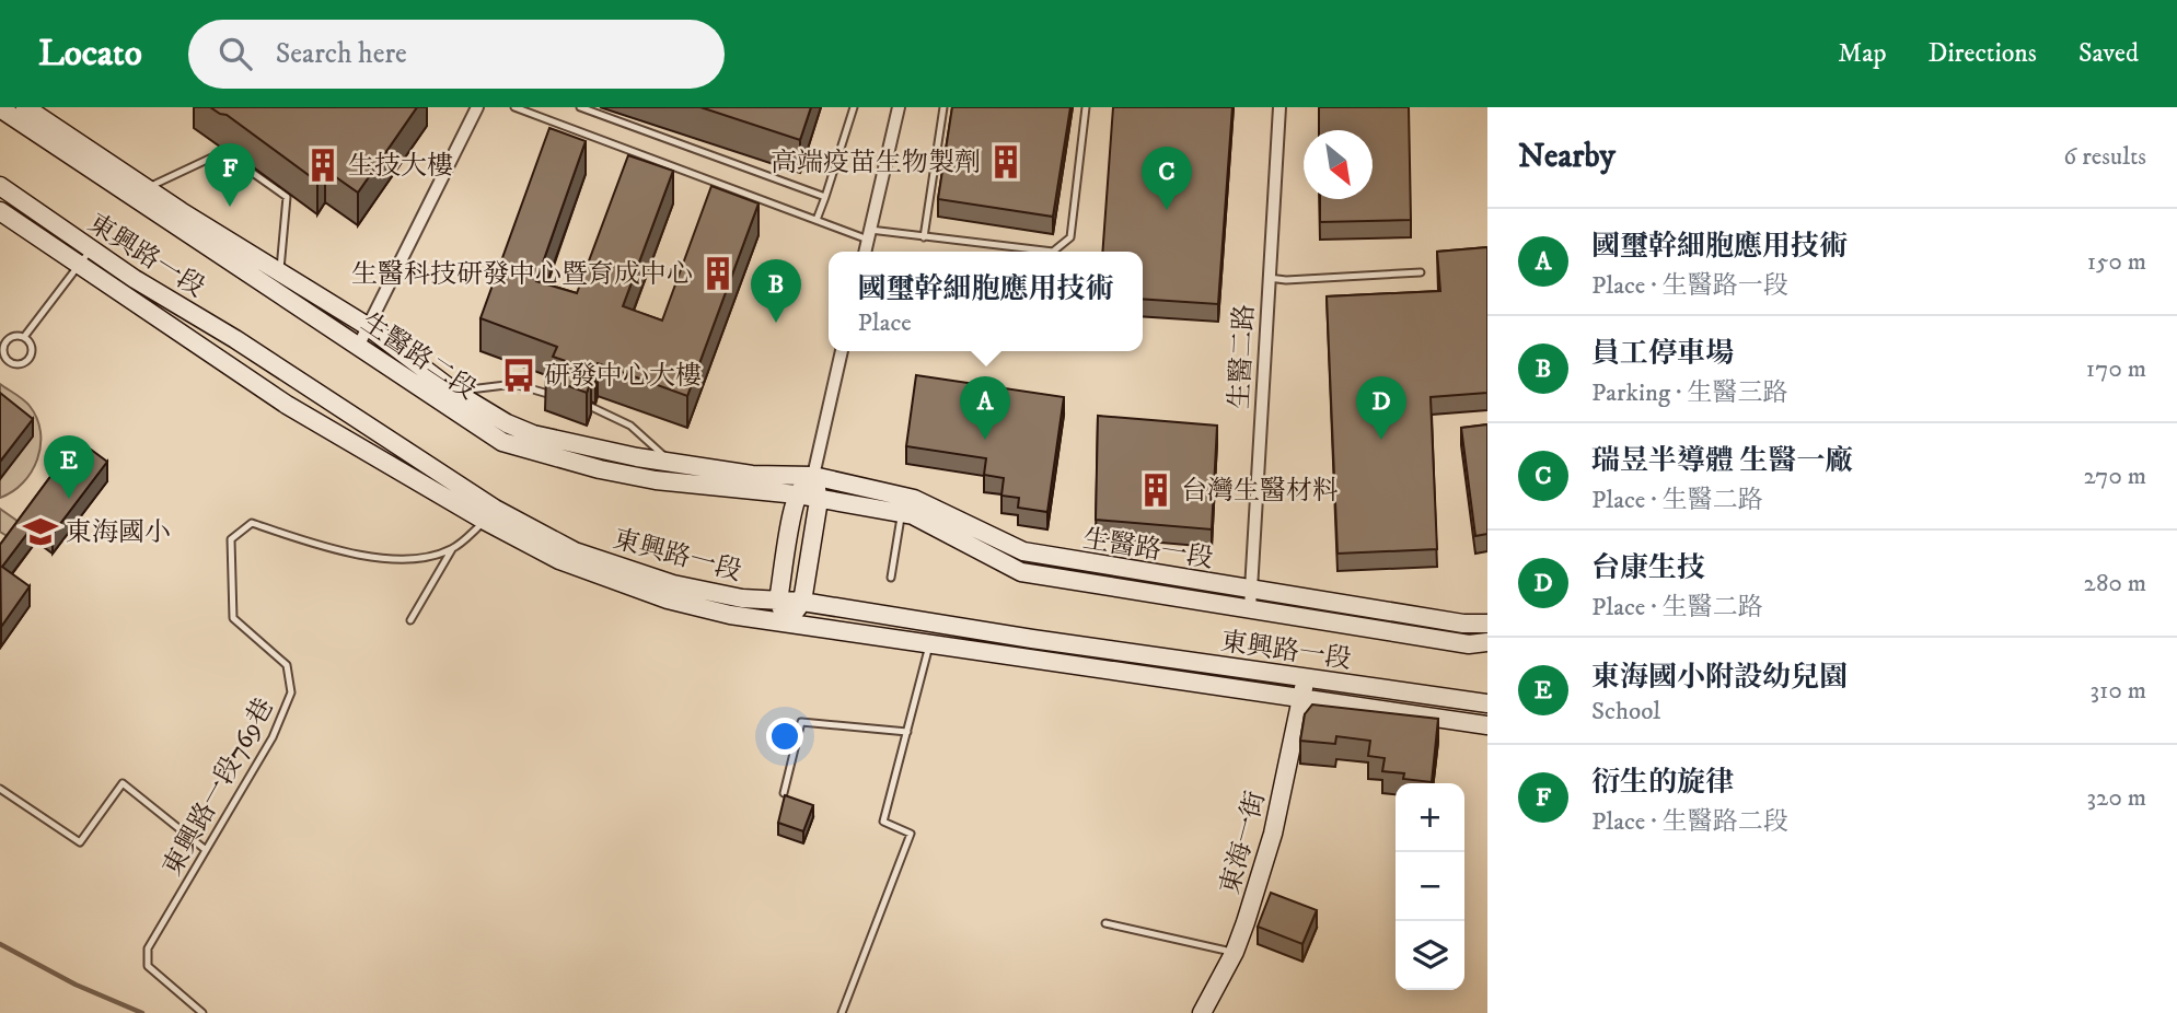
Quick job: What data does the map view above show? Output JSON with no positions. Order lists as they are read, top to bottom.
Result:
{
  "streets": {
    "street": [
      "東興路一段",
      "生醫路二段",
      "生醫二路",
      "生醫路一段",
      "東海一街"
    ],
    "lane": ["東興路一段769巷"]
  },
  "crossings": [
    ["東興路一段", "東興路一段769巷"],
    ["東興路一段", "東海一街"],
    ["生醫路二段", "生醫路一段"],
    ["生醫二路", "生醫路一段"]
  ],
  "places": {
    "building": [
      "高端疫苗生物製劑",
      "生技大樓",
      "生醫科技研發中心暨育成中心",
      "台灣生醫材料"
    ],
    "bus stop": ["研發中心大樓"],
    "school or university": ["東海國小"]
  },
  "north": "bottom right",
  "page": {
    "header": "Locato",
    "search": "Search here",
    "nav": ["Map", "Directions", "Saved"],
    "heading": ["Nearby", "6 results"],
    "pins": [
      "F",
      "C",
      "B",
      "A",
      "D",
      "E"
    ],
    "list": [
      {
        "mark": "A",
        "name": "國璽幹細胞應用技術",
        "note": "Place · 生醫路一段",
        "value": "150 m"
      },
      {
        "mark": "B",
        "name": "員工停車場",
        "note": "Parking · 生醫三路",
        "value": "170 m"
      },
      {
        "mark": "C",
        "name": "瑞昱半導體 生醫一廠",
        "note": "Place · 生醫二路",
        "value": "270 m"
      },
      {
        "mark": "D",
        "name": "台康生技",
        "note": "Place · 生醫二路",
        "value": "280 m"
      },
      {
        "mark": "E",
        "name": "東海國小附設幼兒園",
        "note": "School",
        "value": "310 m"
      },
      {
        "mark": "F",
        "name": "衍生的旋律",
        "note": "Place · 生醫路二段",
        "value": "320 m"
      }
    ],
    "popup": ["國璽幹細胞應用技術", "Place"],
    "map_buttons": ["+", "−"]
  }
}
